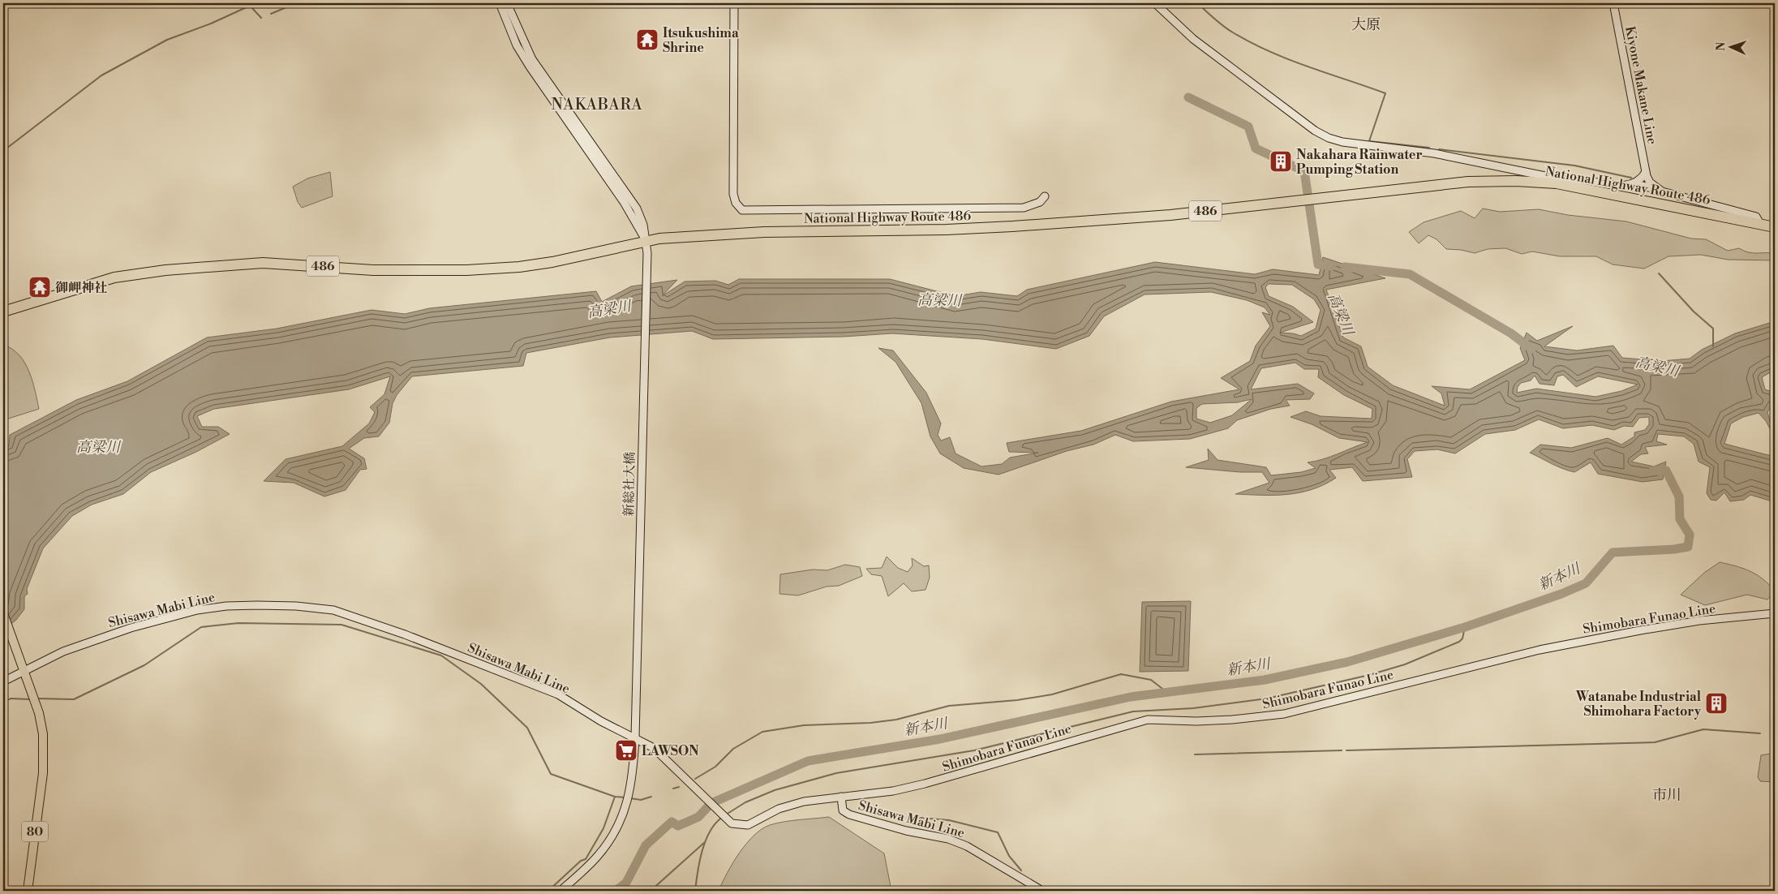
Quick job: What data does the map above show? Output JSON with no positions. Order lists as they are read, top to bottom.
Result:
{
  "streets": {
    "highway": ["National Highway Route 486", "486"],
    "main road": [
      "Kiyone Makane Line",
      "新総社大橋",
      "Shisawa Mabi Line",
      "Shimobara Funao Line",
      "80"
    ]
  },
  "crossings": [
    ["National Highway Route 486", "新総社大橋"],
    ["新総社大橋", "Shisawa Mabi Line"],
    ["Shisawa Mabi Line", "Shimobara Funao Line"],
    ["Shisawa Mabi Line", "80"]
  ],
  "districts": ["大原", "NAKABARA", "市川"],
  "water": ["高梁川", "新本川"],
  "places": {
    "temple": ["Itsukushima Shrine", "御岬神社"],
    "building": ["Nakahara Rainwater Pumping Station", "Watanabe Industrial Shimohara Factory"],
    "supermarket": ["LAWSON"]
  },
  "north": "left"
}
